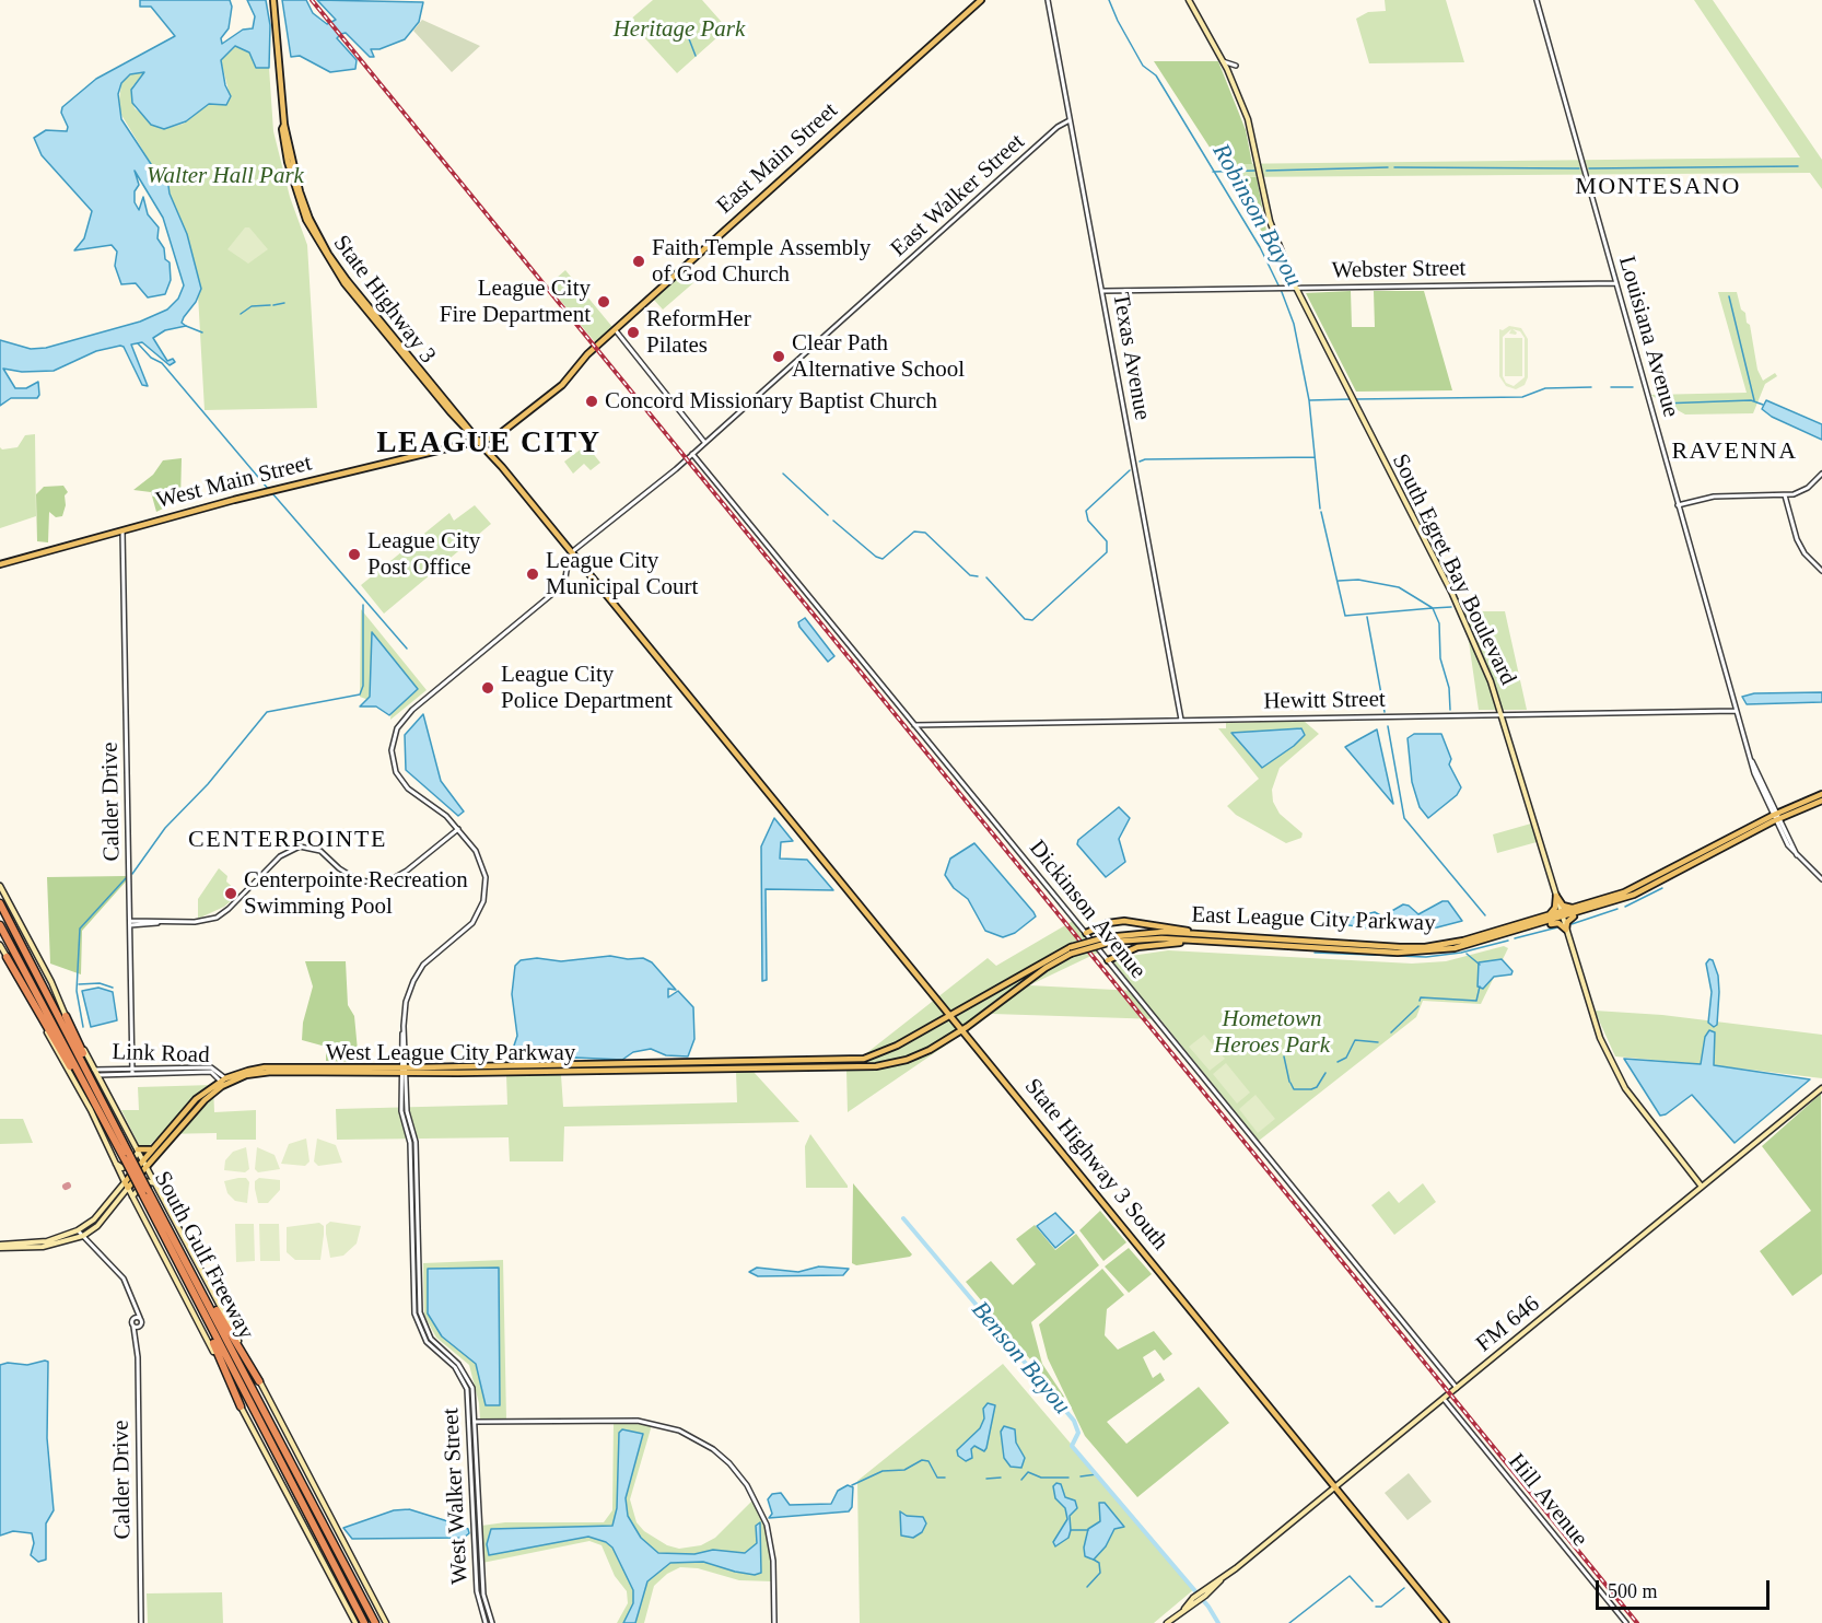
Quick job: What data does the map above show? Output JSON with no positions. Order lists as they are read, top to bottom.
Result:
{
  "streets": {
    "highway": ["South Gulf Freeway"],
    "main road": [
      "East Main Street",
      "State Highway 3",
      "West Main Street",
      "South Egret Bay Boulevard",
      "East League City Parkway",
      "West League City Parkway",
      "State Highway 3 South",
      "FM 646"
    ],
    "street": [
      "East Walker Street",
      "Webster Street",
      "Louisiana Avenue",
      "Texas Avenue",
      "Hewitt Street",
      "Calder Drive",
      "Dickinson Avenue",
      "Link Road",
      "West Walker Street",
      "Hill Avenue"
    ]
  },
  "crossings": [
    ["East Main Street", "State Highway 3"],
    ["East Main Street", "West Main Street"],
    ["East Walker Street", "State Highway 3"],
    ["East Walker Street", "Texas Avenue"],
    ["East Walker Street", "Dickinson Avenue"],
    ["East Walker Street", "West Walker Street"],
    ["Webster Street", "Louisiana Avenue"],
    ["Webster Street", "Texas Avenue"],
    ["Webster Street", "South Egret Bay Boulevard"],
    ["State Highway 3", "West Main Street"],
    ["State Highway 3", "State Highway 3 South"],
    ["State Highway 3", "West Walker Street"],
    ["Louisiana Avenue", "Hewitt Street"],
    ["Louisiana Avenue", "East League City Parkway"],
    ["Texas Avenue", "Hewitt Street"],
    ["West Main Street", "Calder Drive"],
    ["South Egret Bay Boulevard", "Hewitt Street"],
    ["South Egret Bay Boulevard", "East League City Parkway"],
    ["South Egret Bay Boulevard", "FM 646"],
    ["Hewitt Street", "Dickinson Avenue"],
    ["Calder Drive", "Link Road"],
    ["Dickinson Avenue", "FM 646"],
    ["East League City Parkway", "West League City Parkway"],
    ["East League City Parkway", "State Highway 3 South"],
    ["West League City Parkway", "Link Road"],
    ["West League City Parkway", "State Highway 3 South"],
    ["West League City Parkway", "West Walker Street"],
    ["State Highway 3 South", "FM 646"],
    ["FM 646", "Hill Avenue"]
  ],
  "districts": [
    "MONTESANO",
    "LEAGUE CITY",
    "RAVENNA",
    "CENTERPOINTE"
  ],
  "water": ["Robinson Bayou", "Benson Bayou"],
  "parks": ["Heritage Park", "Walter Hall Park", "Hometown Heroes Park"],
  "places": [
    "Faith Temple Assembly of God Church",
    "League City Fire Department",
    "ReformHer Pilates",
    "Clear Path Alternative School",
    "Concord Missionary Baptist Church",
    "League City Post Office",
    "League City Municipal Court",
    "League City Police Department",
    "Centerpointe Recreation Swimming Pool"
  ],
  "scale_bar": "500 m"
}
